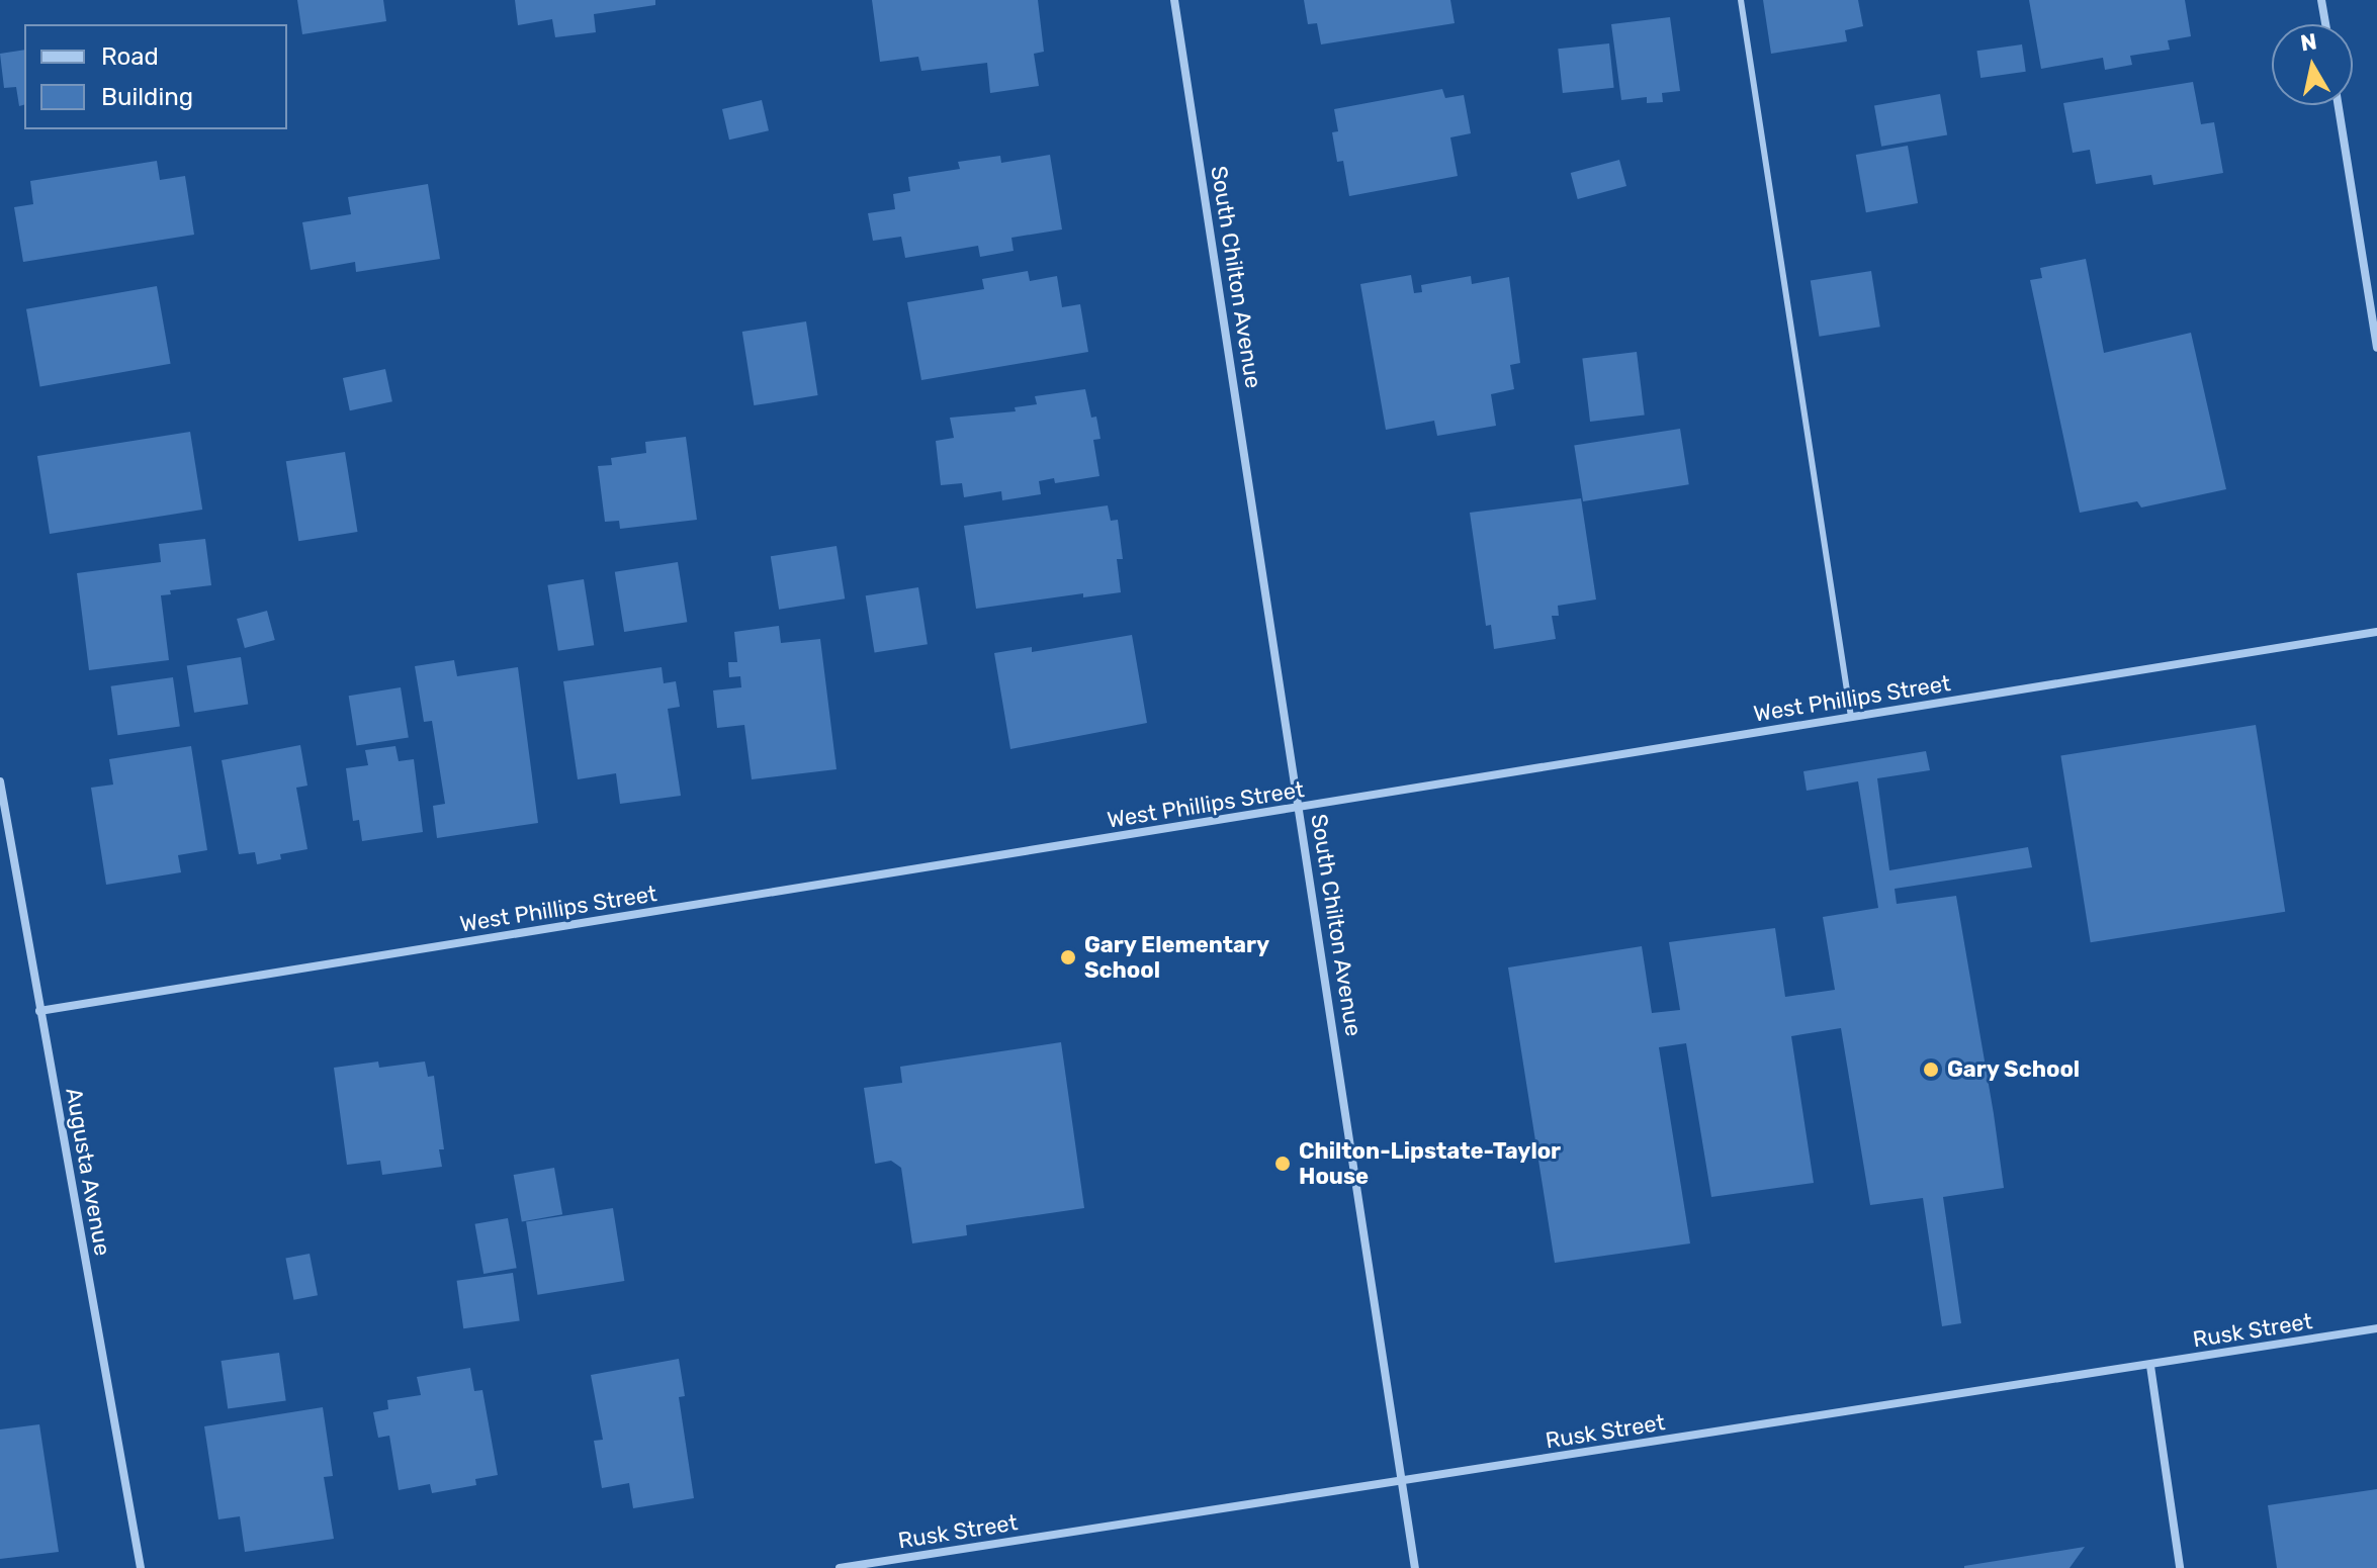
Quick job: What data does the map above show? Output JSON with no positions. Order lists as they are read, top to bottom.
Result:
{
  "streets": {
    "street": [
      "South Chilton Avenue",
      "West Phillips Street",
      "Augusta Avenue",
      "Rusk Street"
    ]
  },
  "crossings": [
    ["South Chilton Avenue", "West Phillips Street"],
    ["South Chilton Avenue", "Rusk Street"],
    ["West Phillips Street", "Augusta Avenue"]
  ],
  "places": ["Gary Elementary School", "Gary School", "Chilton-Lipstate-Taylor House"],
  "legend": ["Road", "Building"],
  "north": "top"
}
